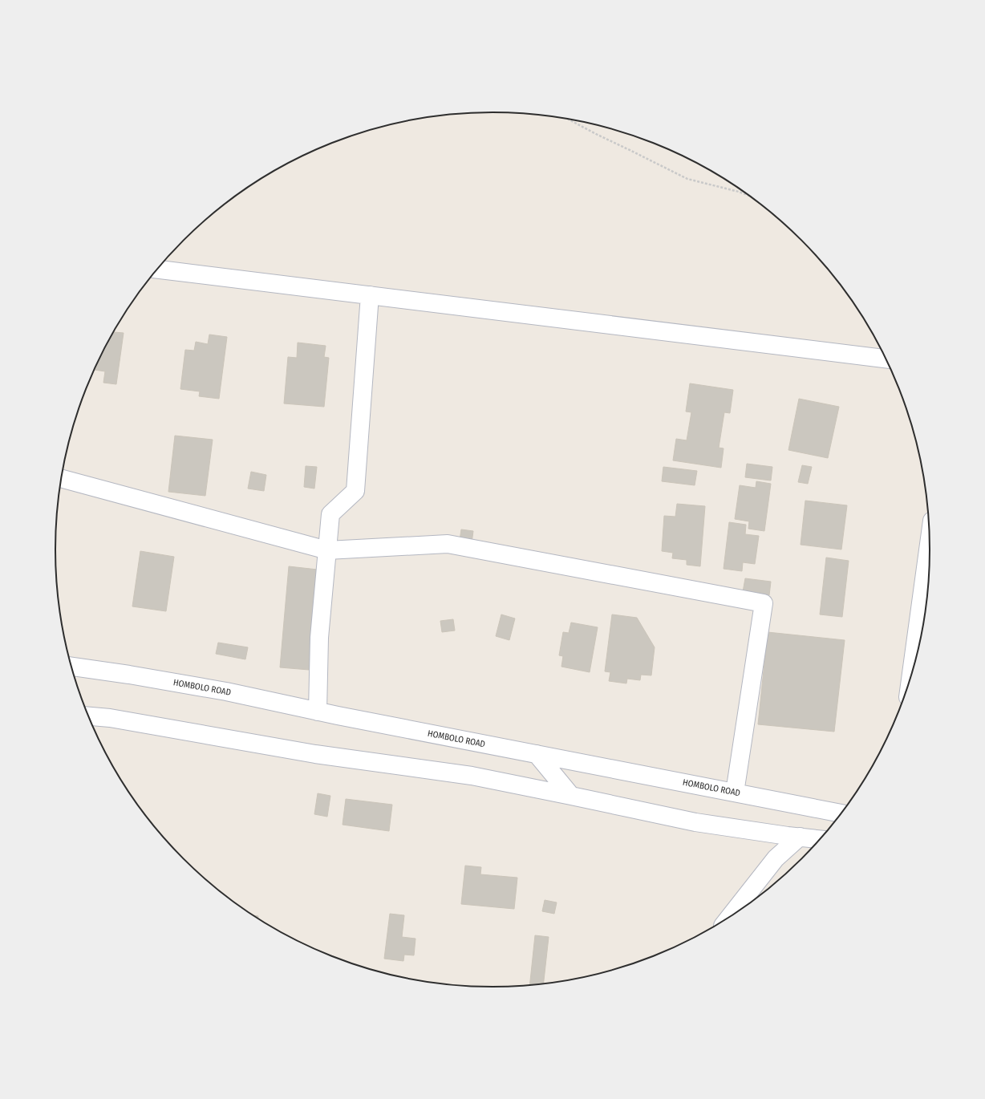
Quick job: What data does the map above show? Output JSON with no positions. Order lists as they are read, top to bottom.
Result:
{
  "streets": {
    "street": ["HOMBOLO ROAD"]
  }
}
